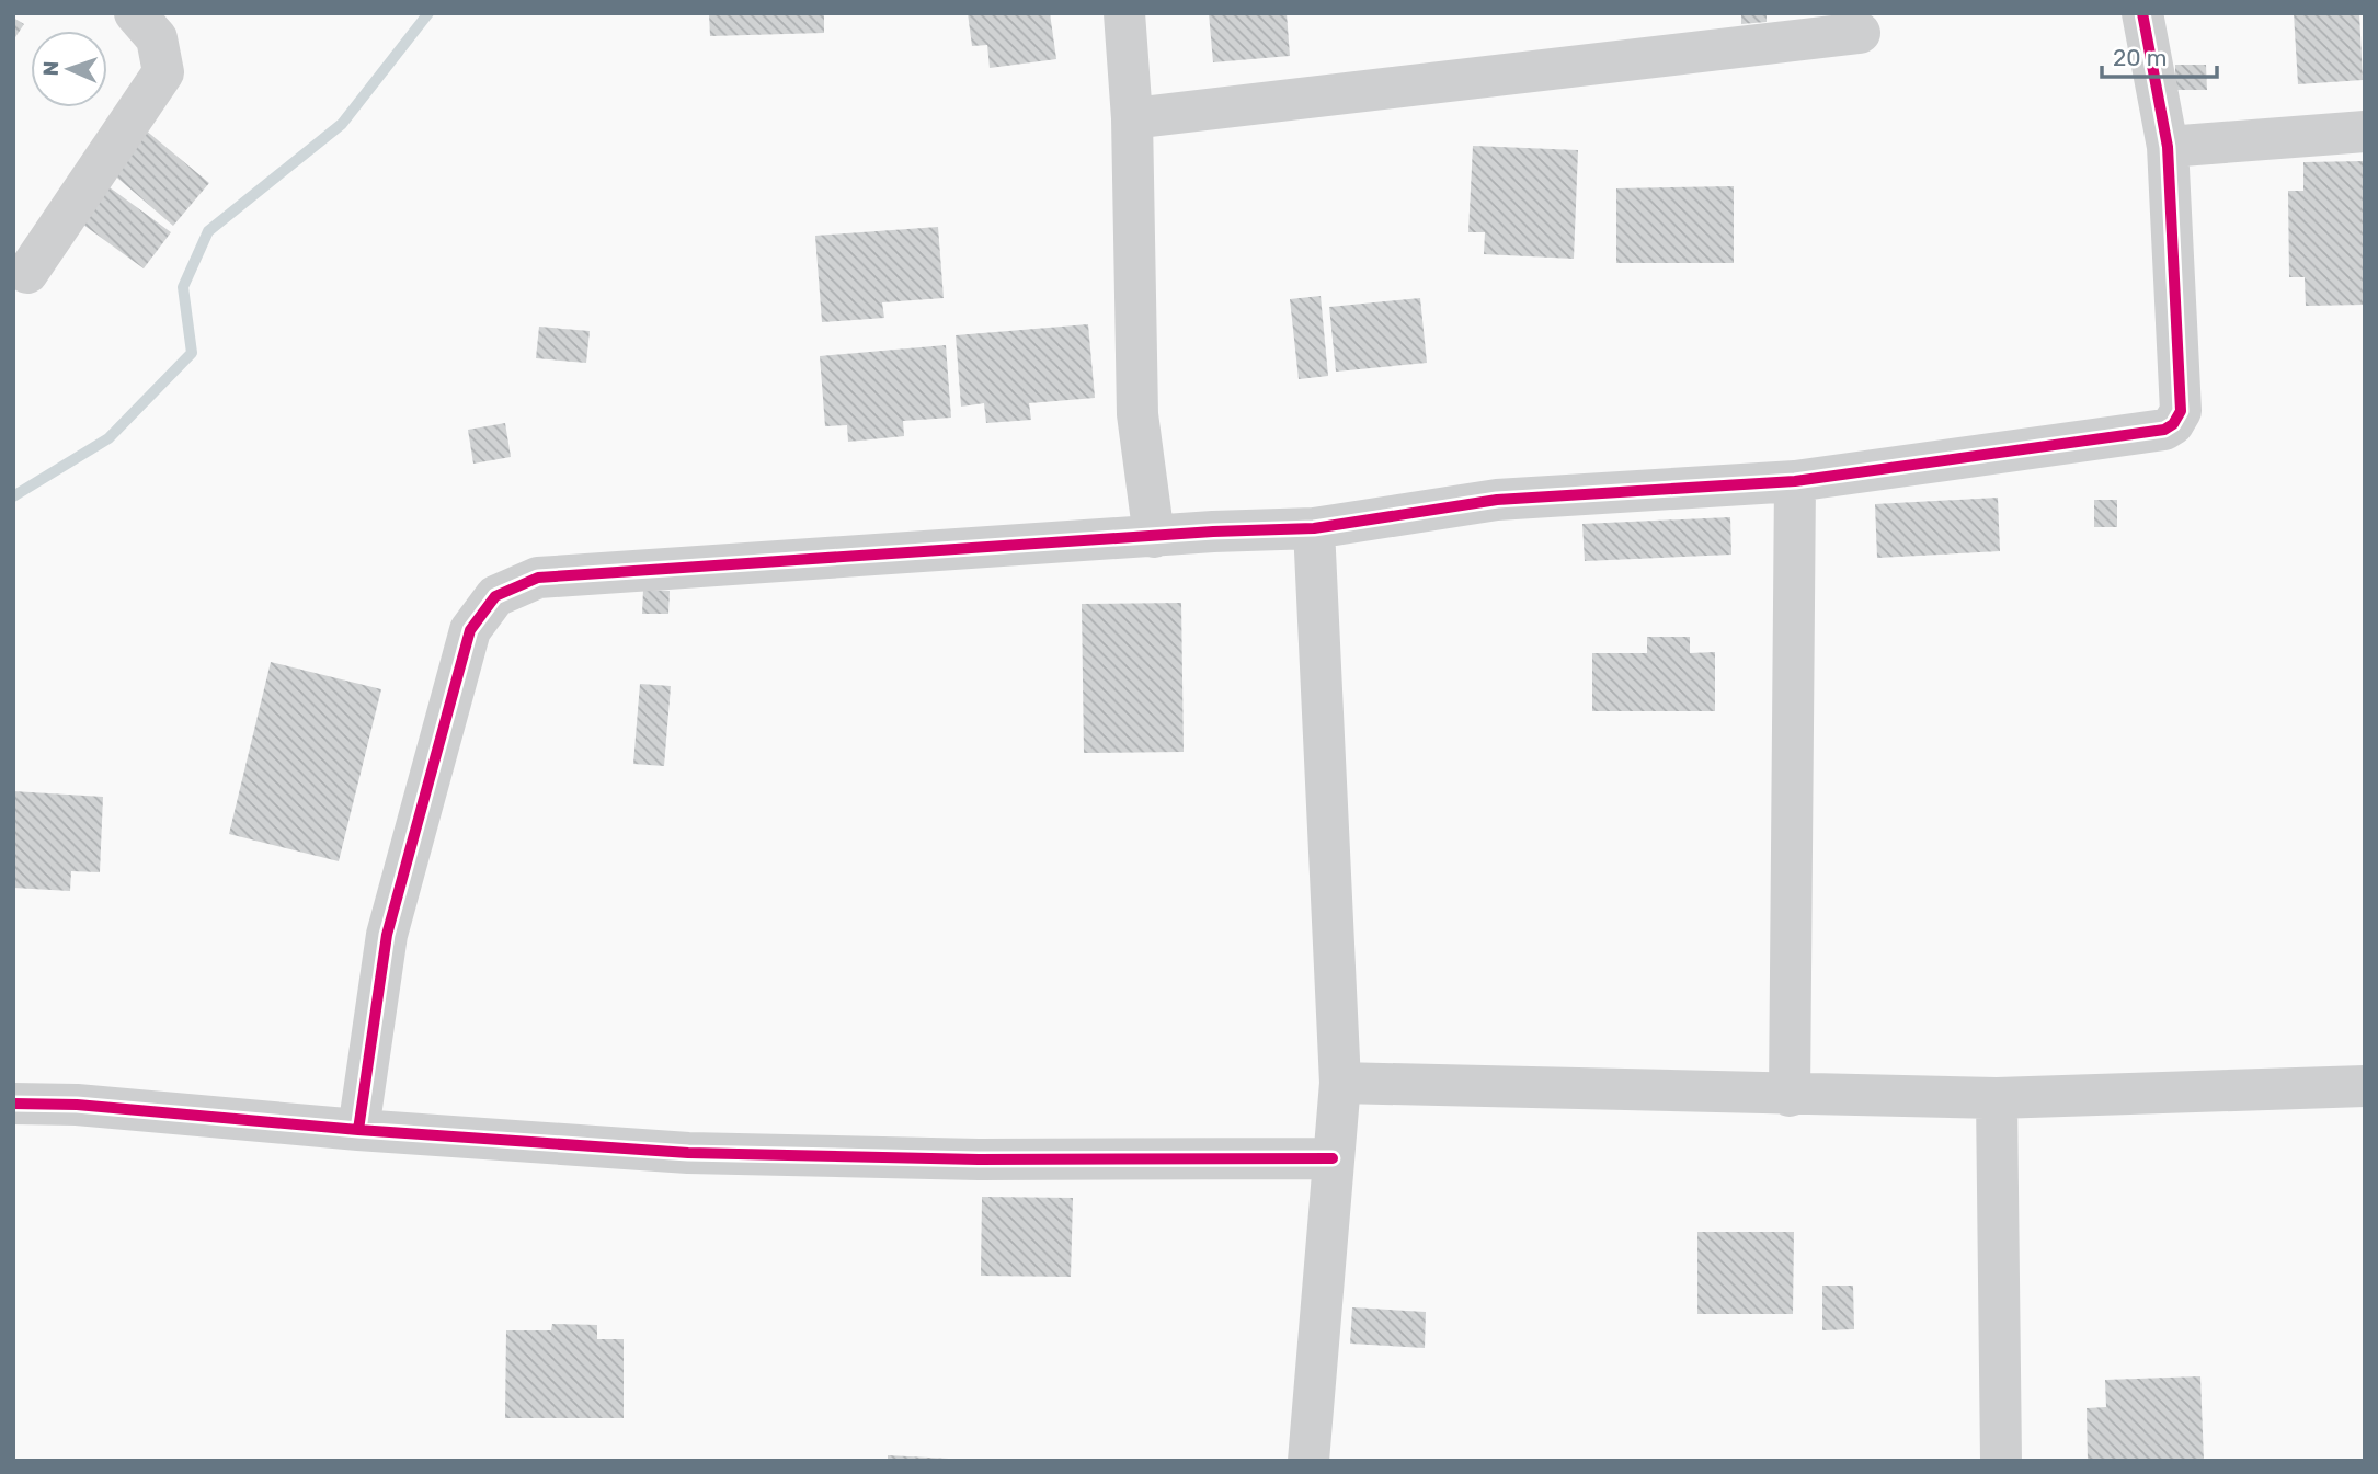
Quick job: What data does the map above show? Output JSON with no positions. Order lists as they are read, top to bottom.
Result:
{
  "scale_bar": "20 m",
  "north": "left"
}
